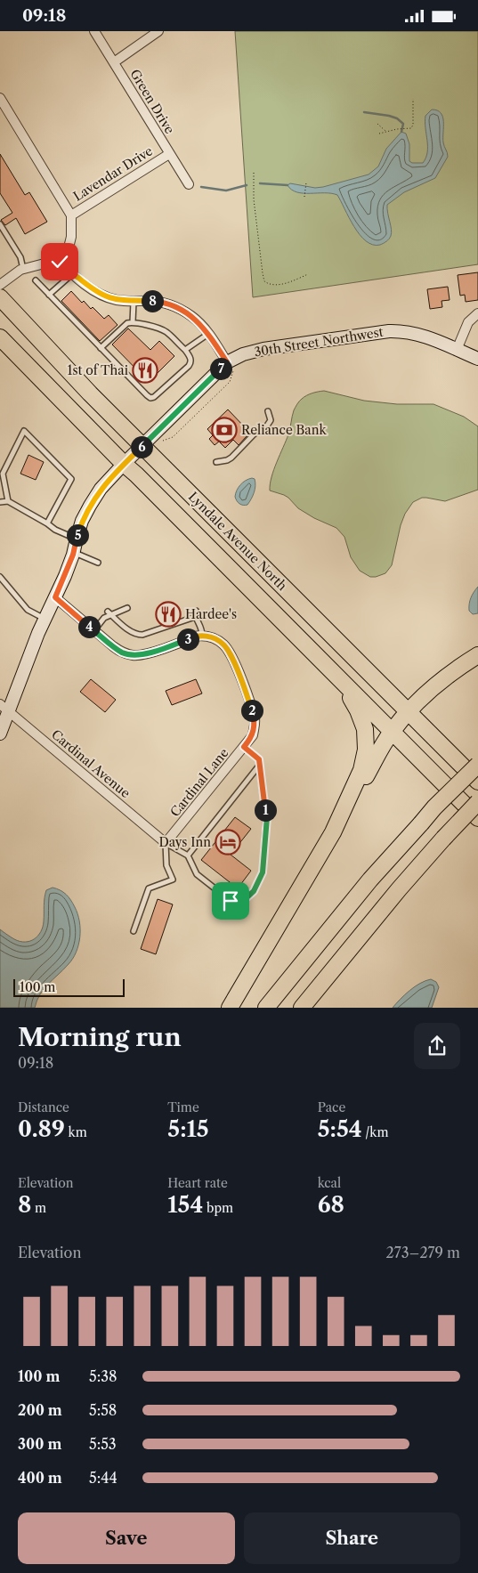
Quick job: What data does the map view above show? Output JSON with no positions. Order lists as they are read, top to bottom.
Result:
{
  "streets": {
    "highway": ["Lyndale Avenue North"],
    "street": [
      "Green Drive",
      "Lavendar Drive",
      "30th Street Northwest",
      "Cardinal Avenue",
      "Cardinal Lane"
    ]
  },
  "crossings": [
    ["Green Drive", "Lavendar Drive"],
    ["30th Street Northwest", "Lyndale Avenue North"],
    ["30th Street Northwest", "Cardinal Avenue"],
    ["Cardinal Avenue", "Cardinal Lane"]
  ],
  "places": {
    "restaurant": ["1st of Thai", "Hardee's"],
    "bank": ["Reliance Bank"],
    "hotel": ["Days Inn"]
  },
  "scale_bar": "100 m",
  "page": {
    "status": "09:18",
    "pins": [
      "8",
      "7",
      "6",
      "5",
      "4",
      "3",
      "2",
      "1"
    ],
    "scale": "100 m",
    "heading": ["Morning run", "09:18"],
    "stats": [
      ["Distance", "0.89 km"],
      ["Time", "5:15"],
      ["Pace", "5:54 /km"],
      ["Elevation", "8 m"],
      ["Heart rate", "154 bpm"],
      ["kcal", "68"]
    ],
    "chart": ["Elevation", "273–279 m"],
    "list": [
      {
        "name": "100 m",
        "note": "5:38"
      },
      {
        "name": "200 m",
        "note": "5:58"
      },
      {
        "name": "300 m",
        "note": "5:53"
      },
      {
        "name": "400 m",
        "note": "5:44"
      }
    ],
    "buttons": ["Save", "Share"]
  }
}
